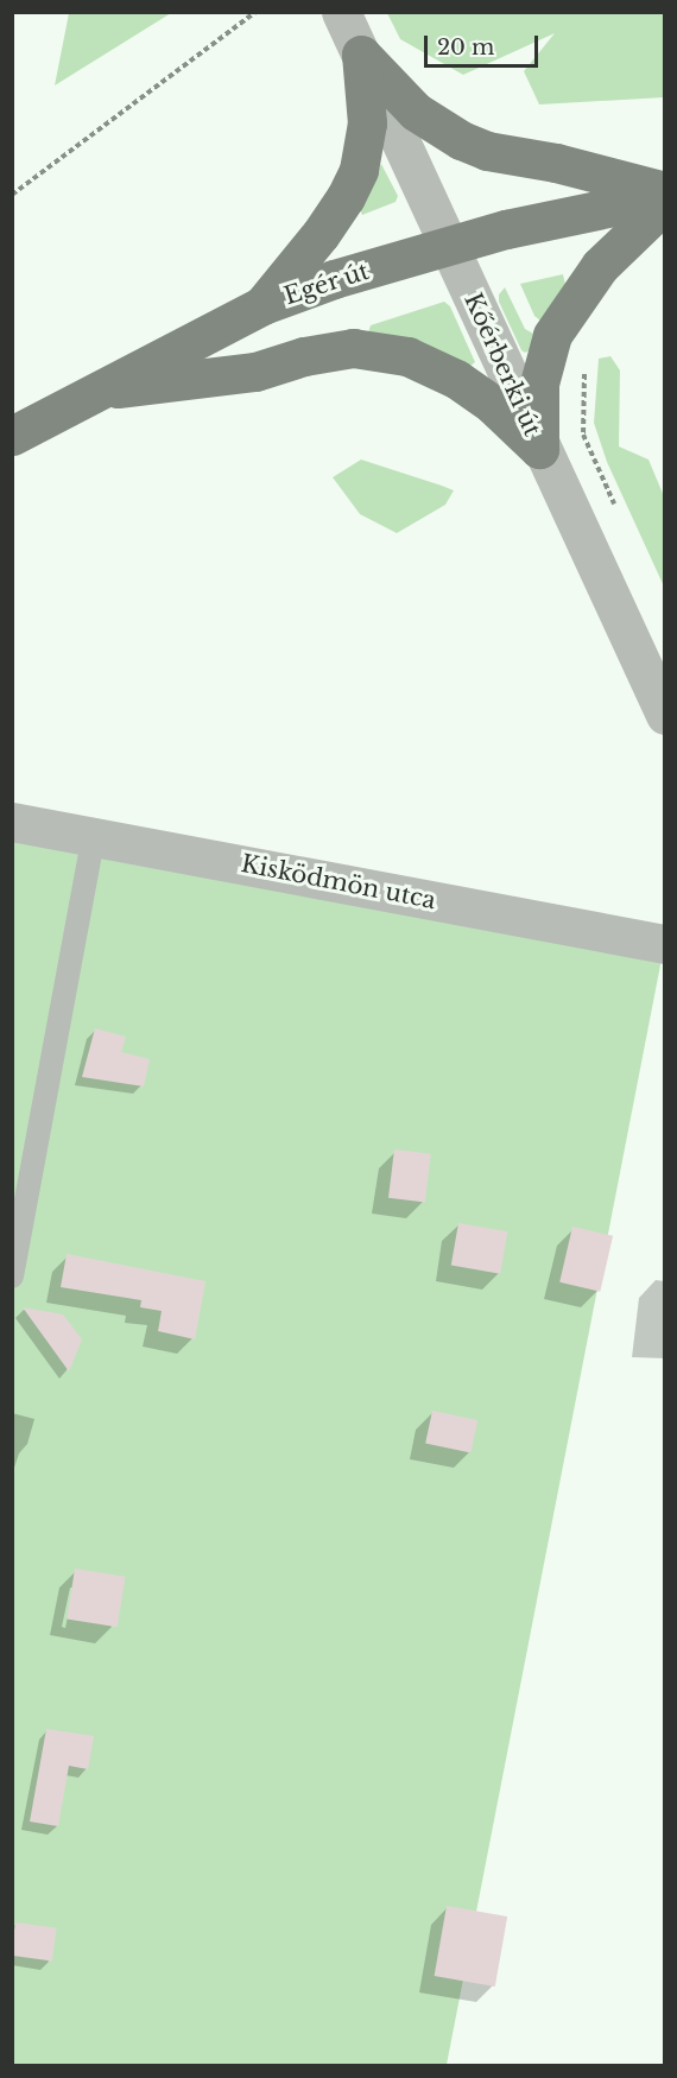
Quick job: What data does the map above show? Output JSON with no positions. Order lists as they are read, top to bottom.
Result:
{
  "streets": {
    "main road": ["Egér út"],
    "street": ["Kőérberki út", "Kisködmön utca"]
  },
  "crossings": [
    ["Egér út", "Kőérberki út"]
  ],
  "scale_bar": "20 m"
}
